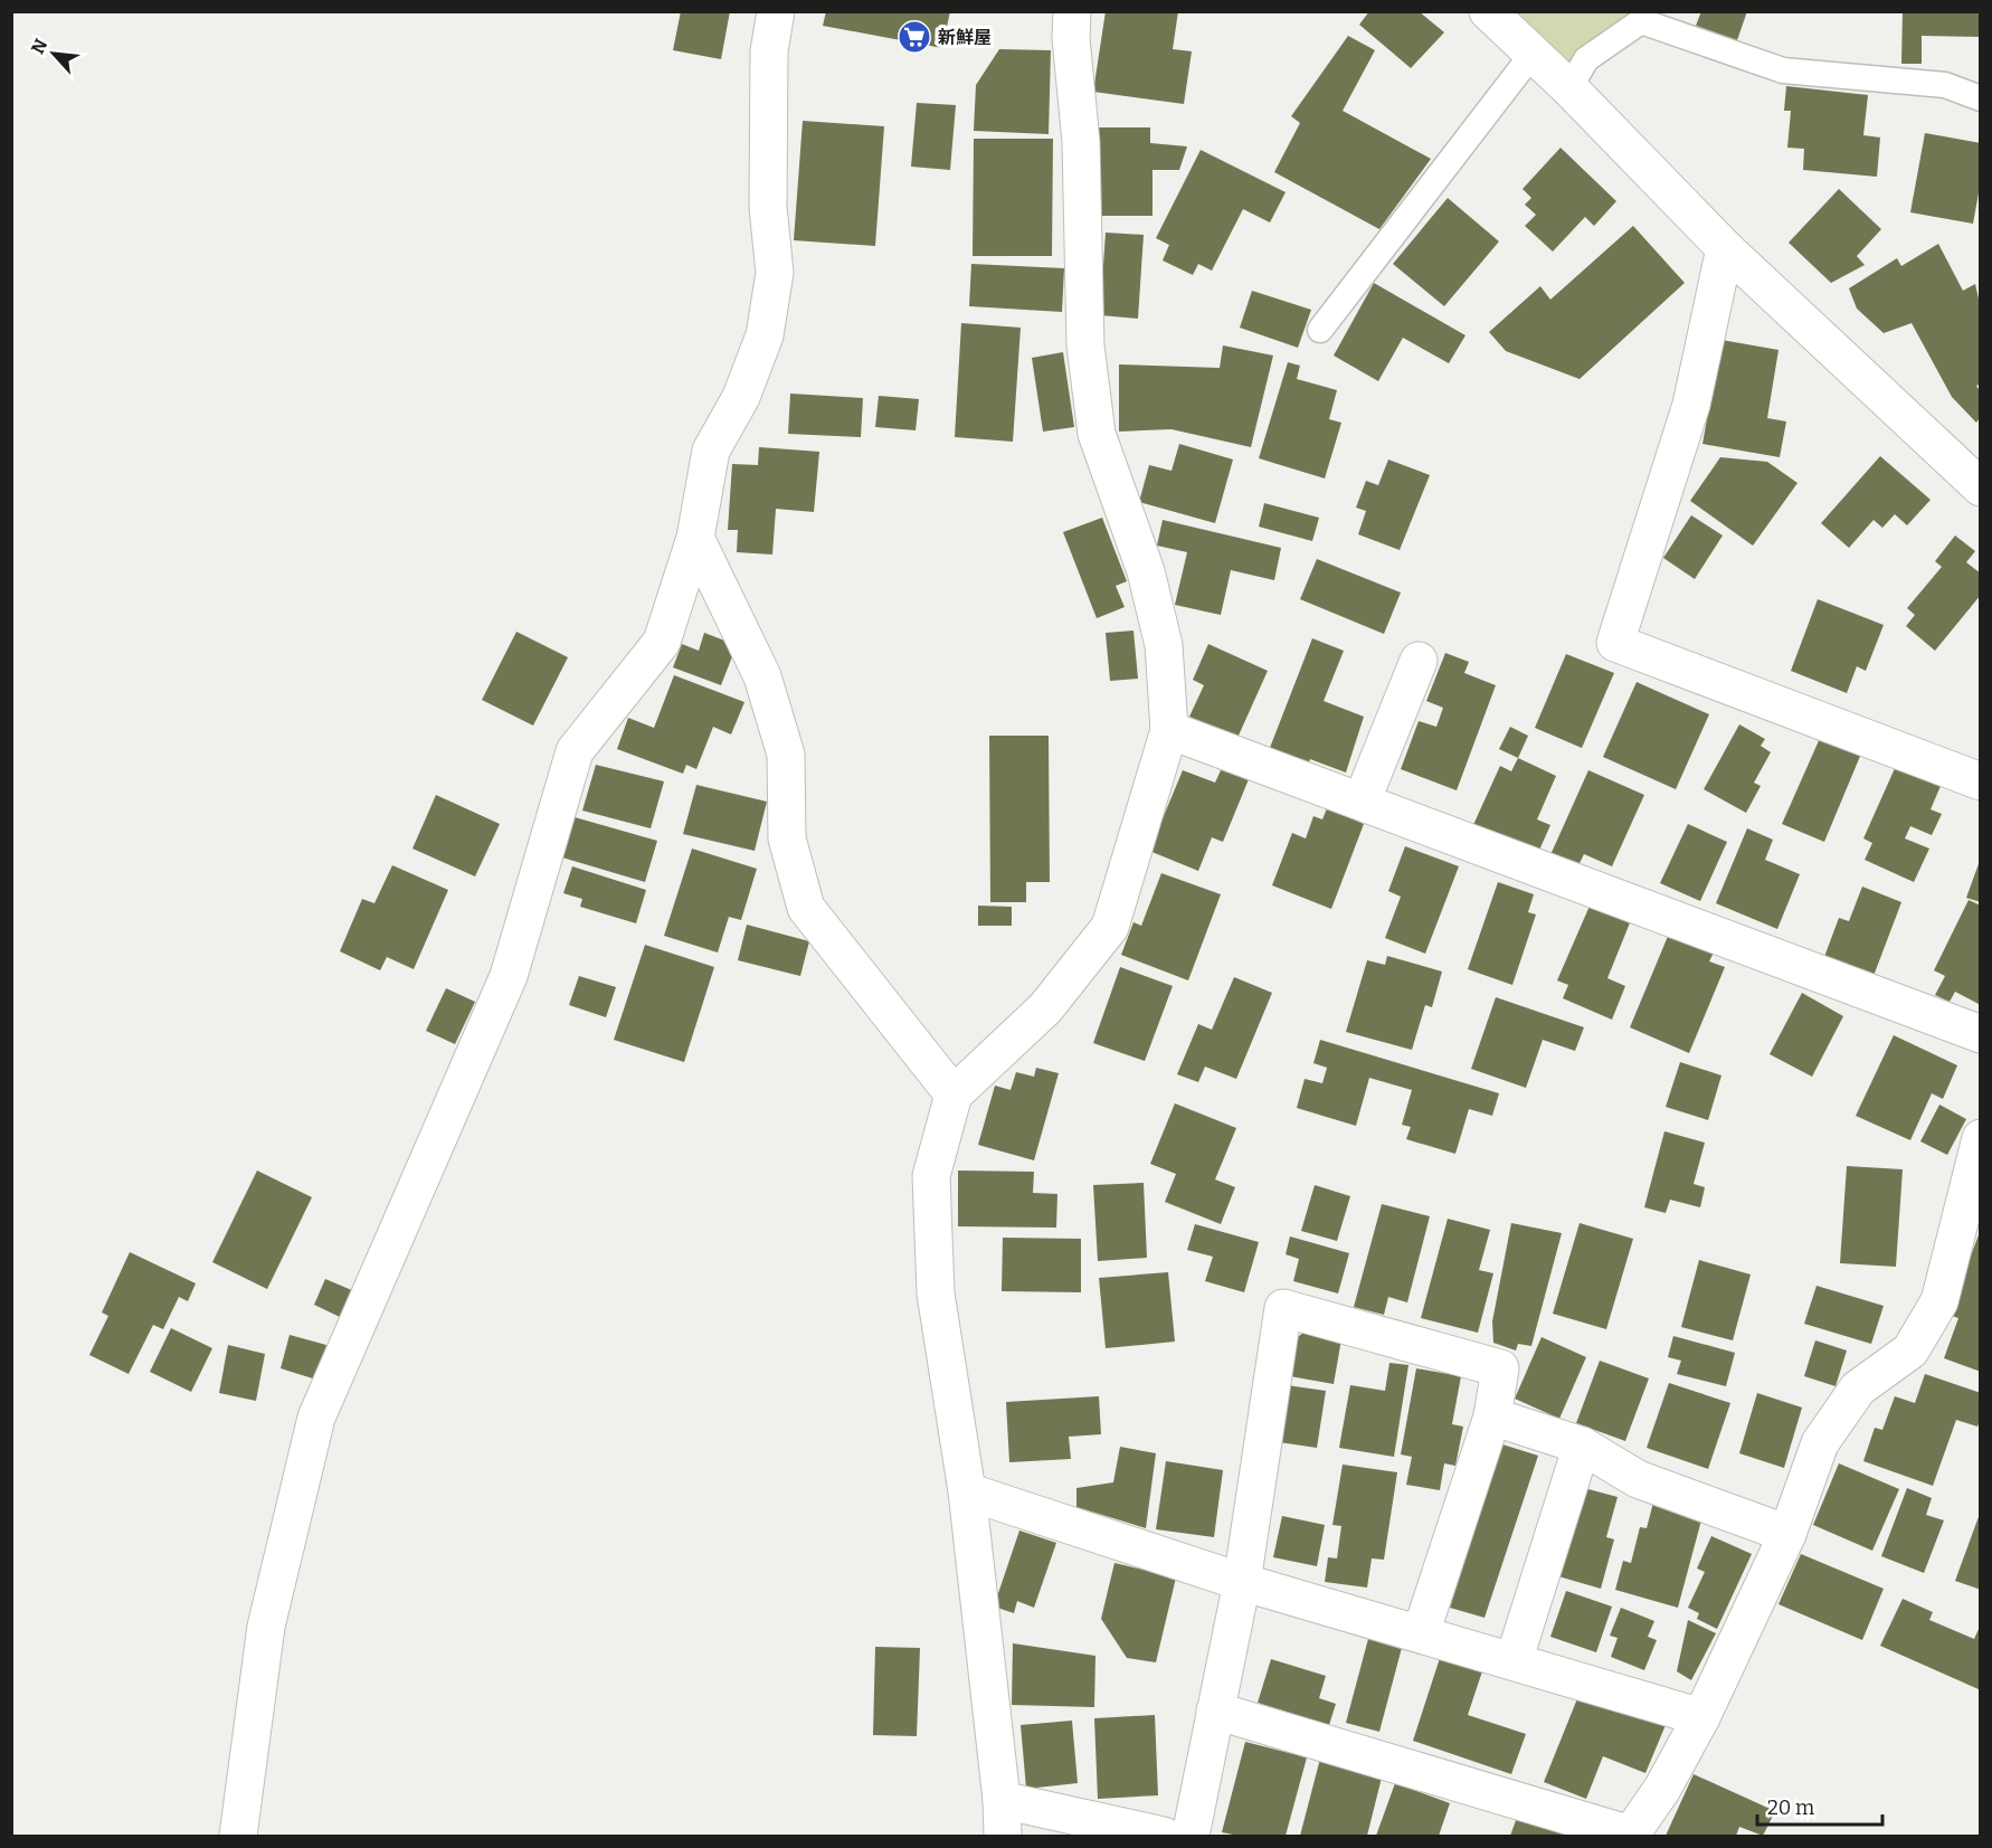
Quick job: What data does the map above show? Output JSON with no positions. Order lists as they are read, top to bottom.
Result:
{
  "places": {
    "supermarket": ["新鮮屋"]
  },
  "scale_bar": "20 m",
  "north": "top left"
}
